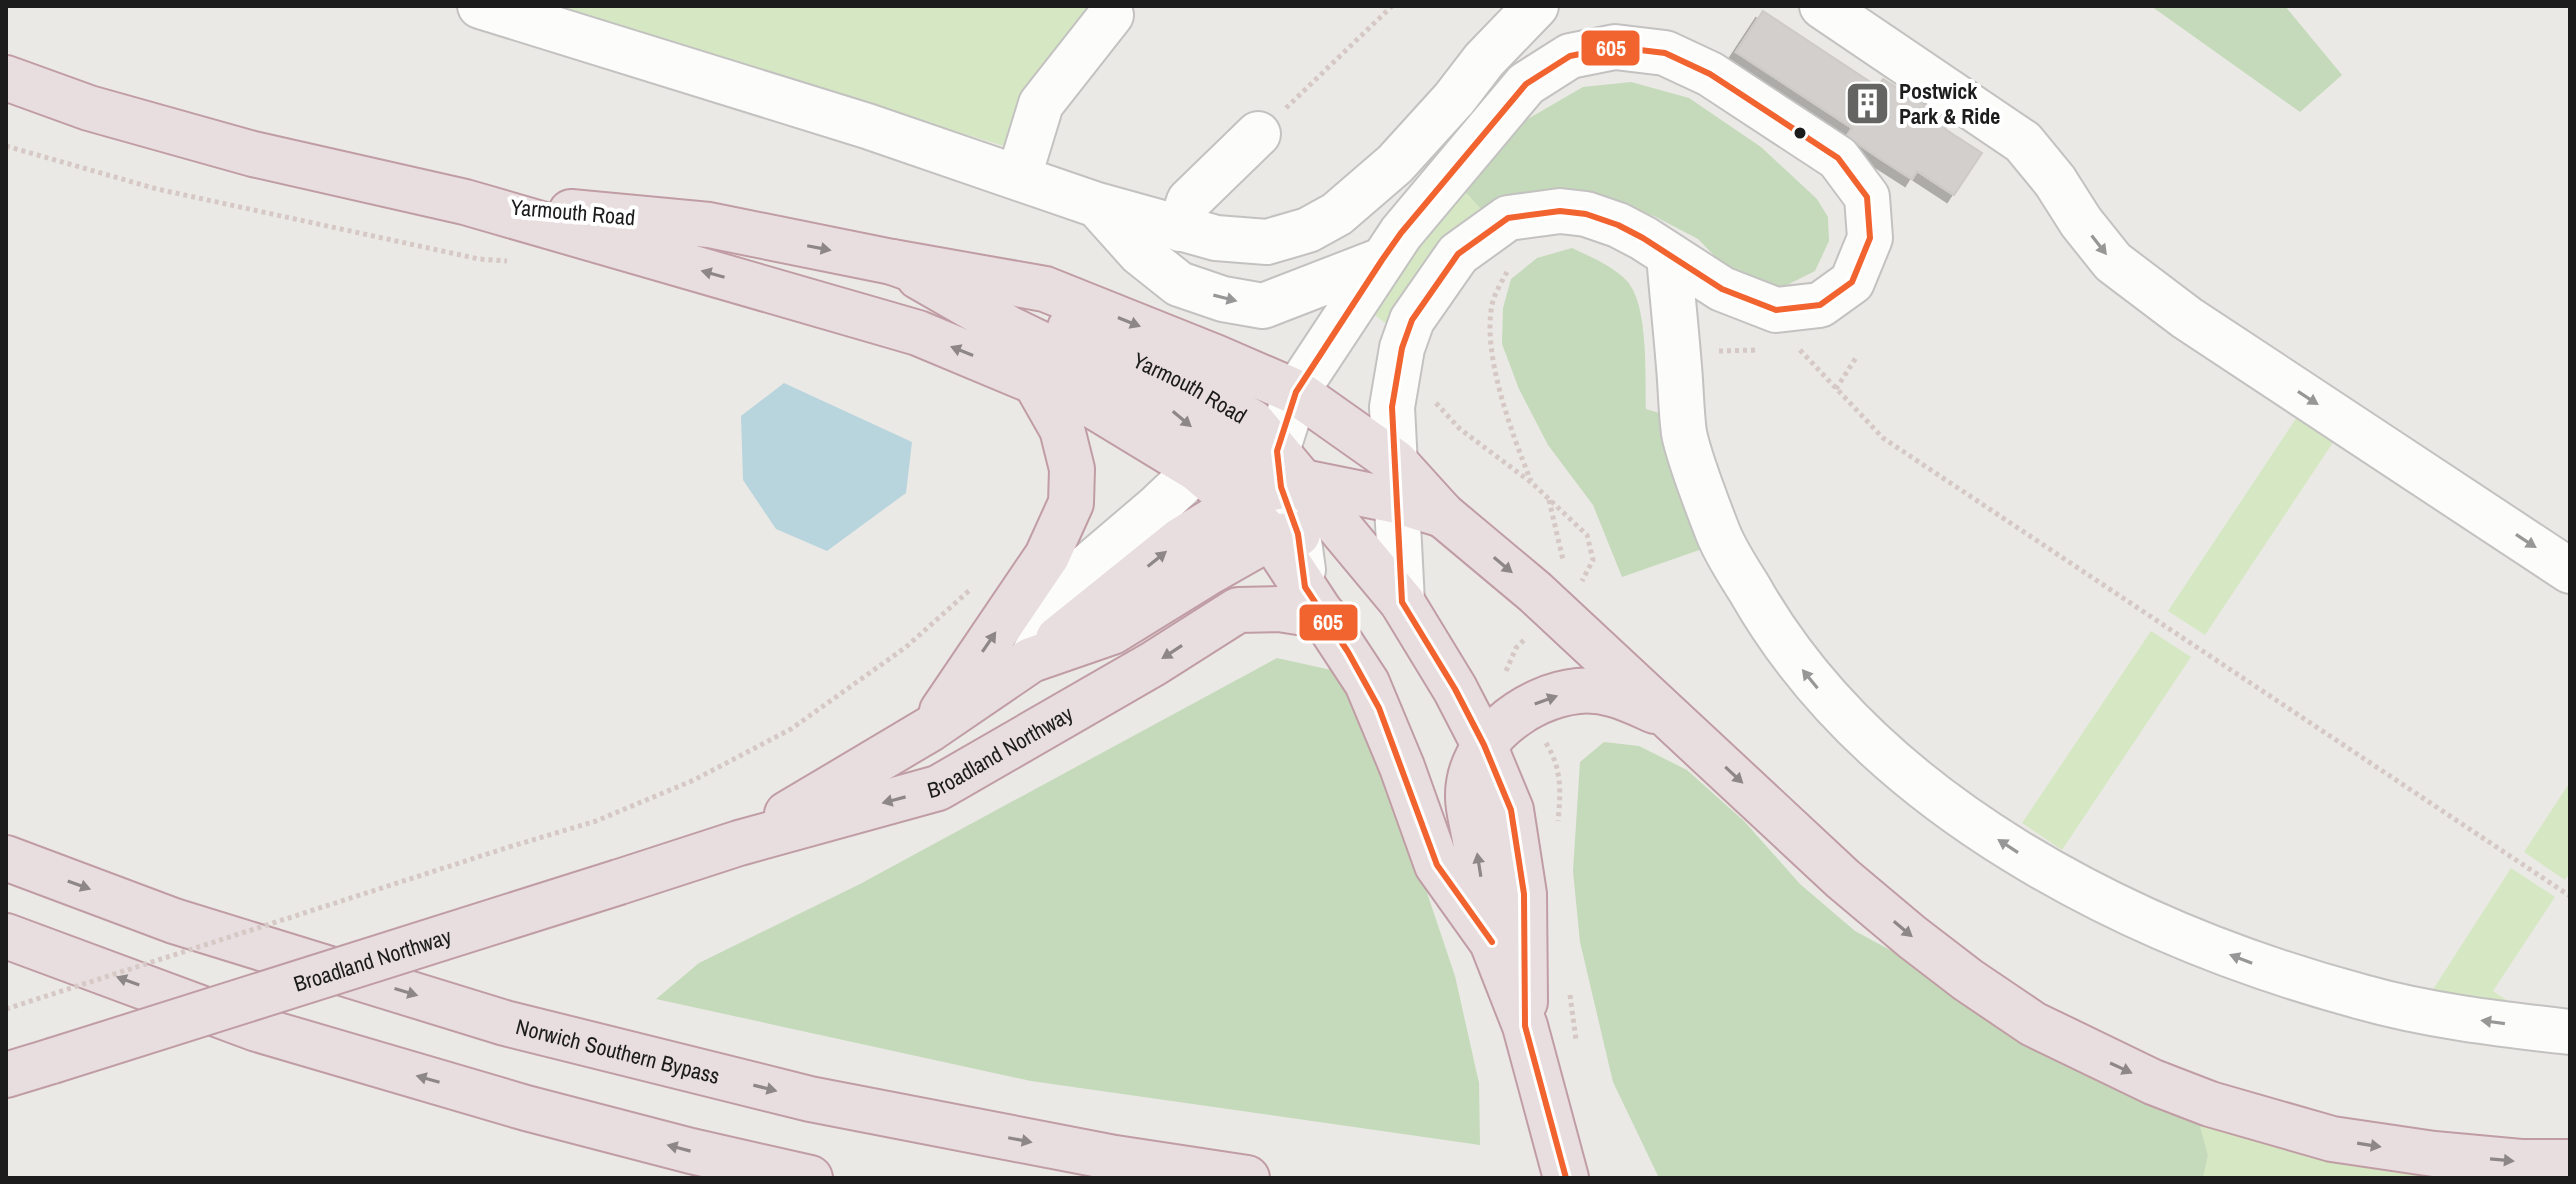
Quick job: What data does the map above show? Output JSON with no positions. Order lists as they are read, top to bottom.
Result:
{
  "streets": {
    "highway": ["Yarmouth Road", "Broadland Northway", "Norwich Southern Bypass"]
  },
  "crossings": [
    ["Yarmouth Road", "Broadland Northway"]
  ],
  "places": {
    "building": ["Postwick Park & Ride"]
  },
  "lines": ["transit line 605"]
}
